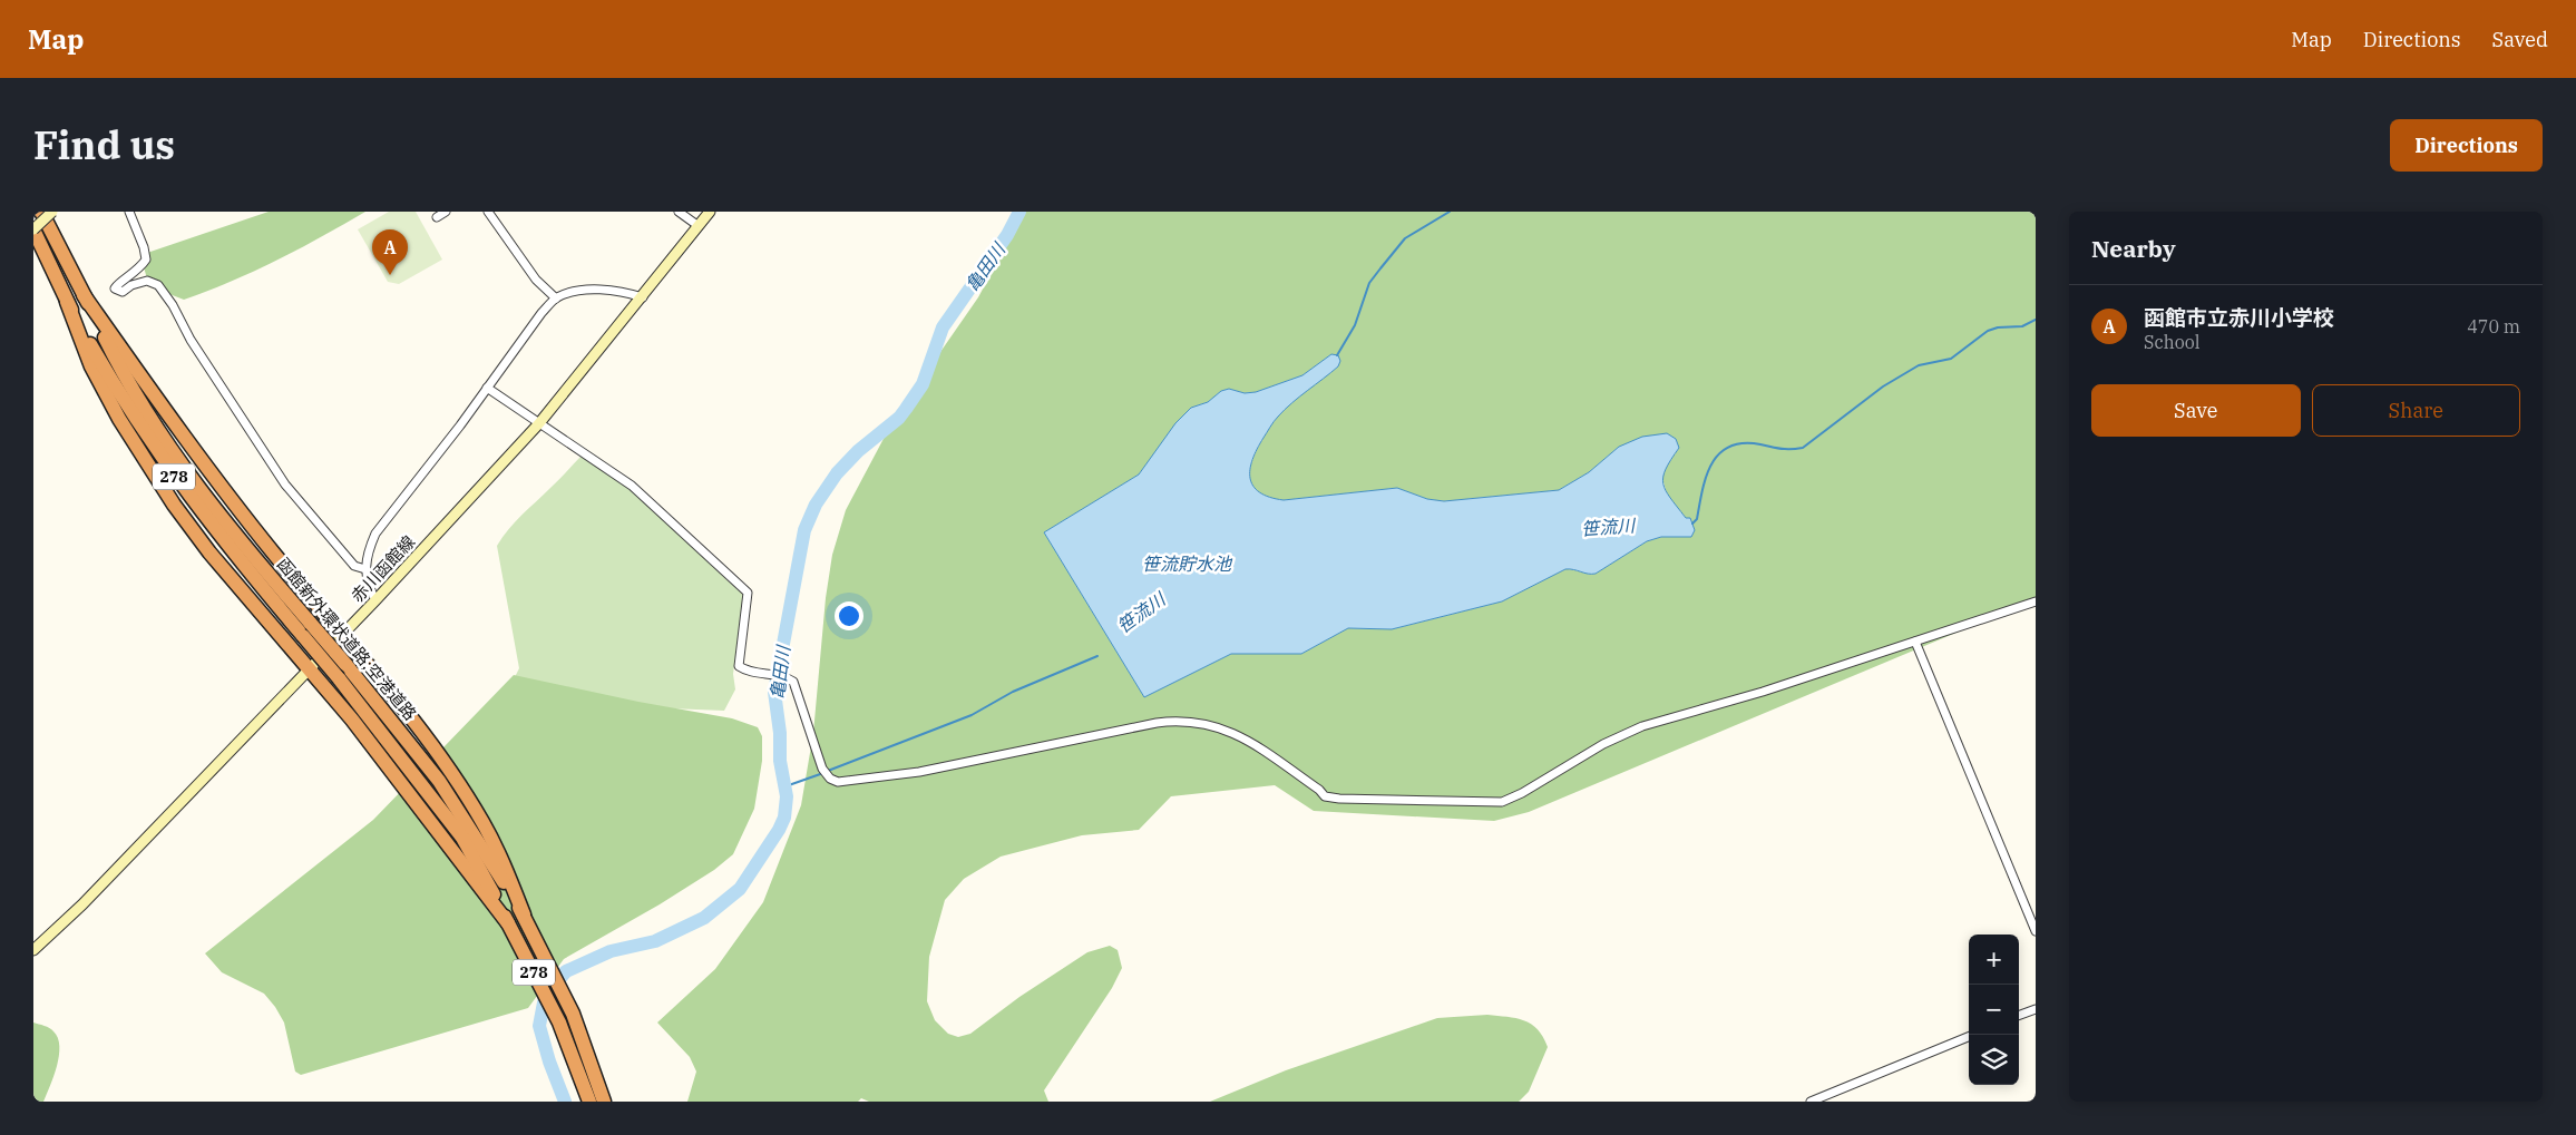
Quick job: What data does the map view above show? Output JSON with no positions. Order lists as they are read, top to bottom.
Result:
{
  "streets": {
    "highway": ["278", "函館新外環状道路;空港道路"],
    "main road": ["赤川函館線"]
  },
  "water": ["亀田川", "笹流川", "笹流貯水池"],
  "page": {
    "header": "Map",
    "nav": ["Map", "Directions", "Saved"],
    "title": "Find us",
    "buttons": [
      "Directions",
      ["Save", "Share"]
    ],
    "heading": "Nearby",
    "pins": "A",
    "list": [
      {
        "mark": "A",
        "name": "函館市立赤川小学校",
        "note": "School",
        "value": "470 m"
      }
    ],
    "map_buttons": ["+", "−"]
  }
}
